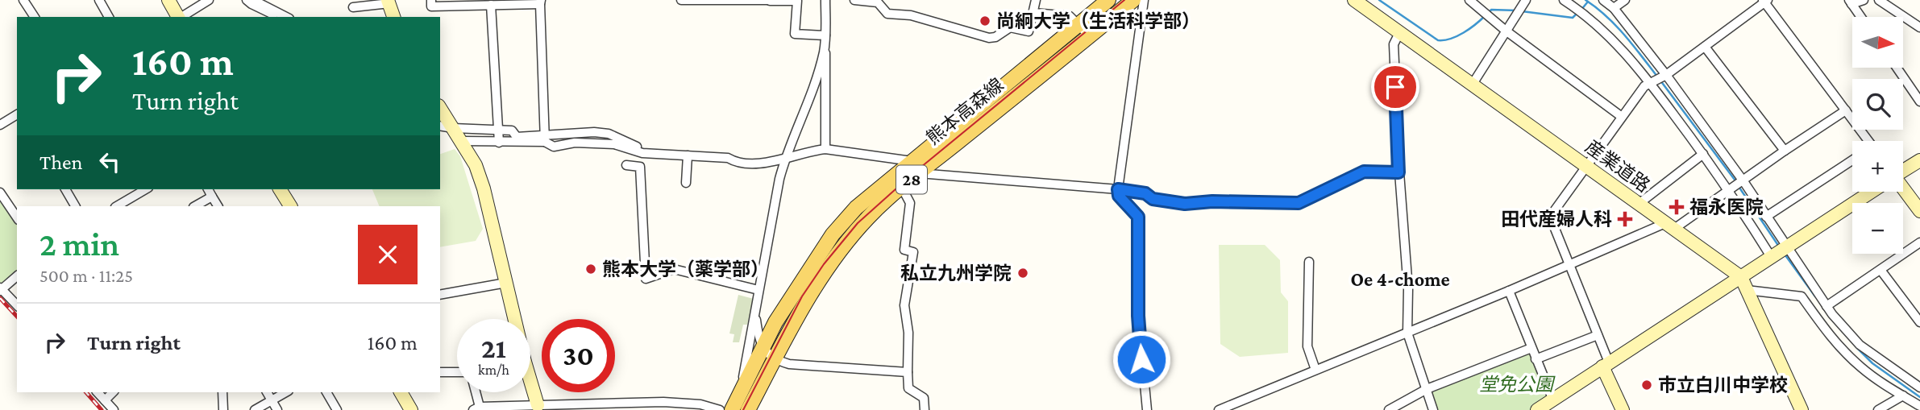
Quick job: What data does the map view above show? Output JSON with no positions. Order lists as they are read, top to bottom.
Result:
{
  "streets": {
    "main road": ["熊本高森線", "28"],
    "street": ["産業道路"]
  },
  "districts": ["Oe 4-chome"],
  "parks": ["堂免公園"],
  "places": {
    "other": [
      "尚絅大学（生活科学部）",
      "熊本大学（薬学部）",
      "私立九州学院",
      "市立白川中学校"
    ],
    "health": ["福永医院", "田代産婦人科"]
  },
  "north": "right",
  "page": {
    "map_buttons": ["+", "−"],
    "turn": ["160 m", "Turn right"],
    "then": "Then",
    "heading": ["2 min", "500 m · 11:25"],
    "list": [
      {
        "name": "Turn right",
        "value": "160 m"
      }
    ],
    "speed": "21 km/h",
    "limit": "30"
  }
}
